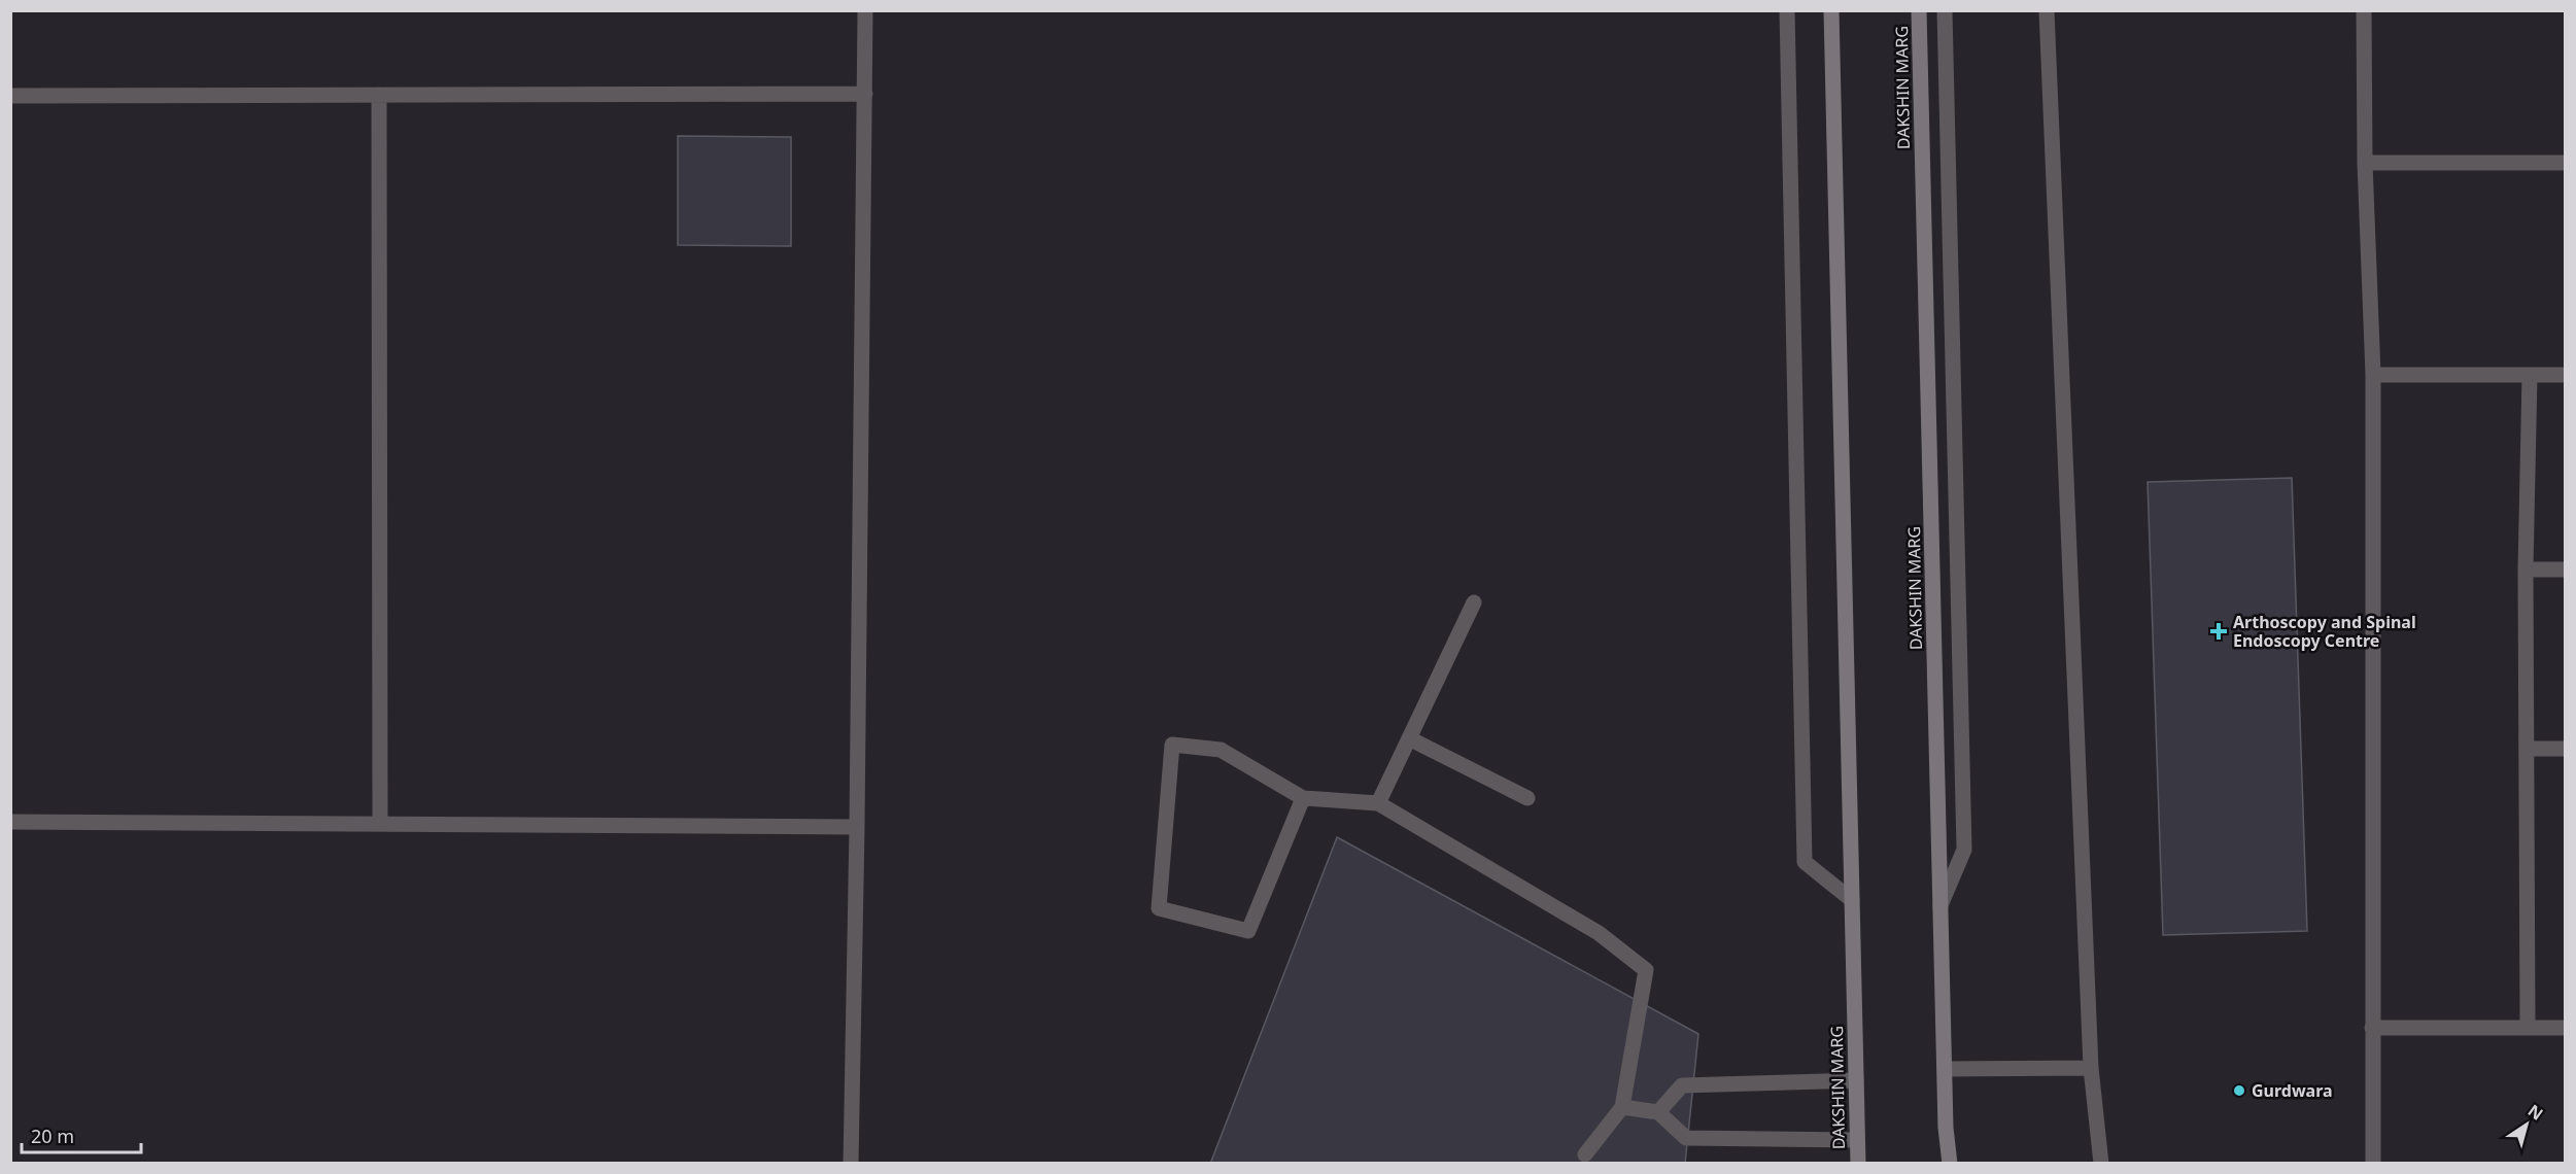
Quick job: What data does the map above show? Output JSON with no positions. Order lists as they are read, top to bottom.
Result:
{
  "streets": {
    "main road": ["DAKSHIN MARG"]
  },
  "places": {
    "health": ["Arthoscopy and Spinal Endoscopy Centre"],
    "other": ["Gurdwara"]
  },
  "scale_bar": "20 m",
  "north": "top right"
}
